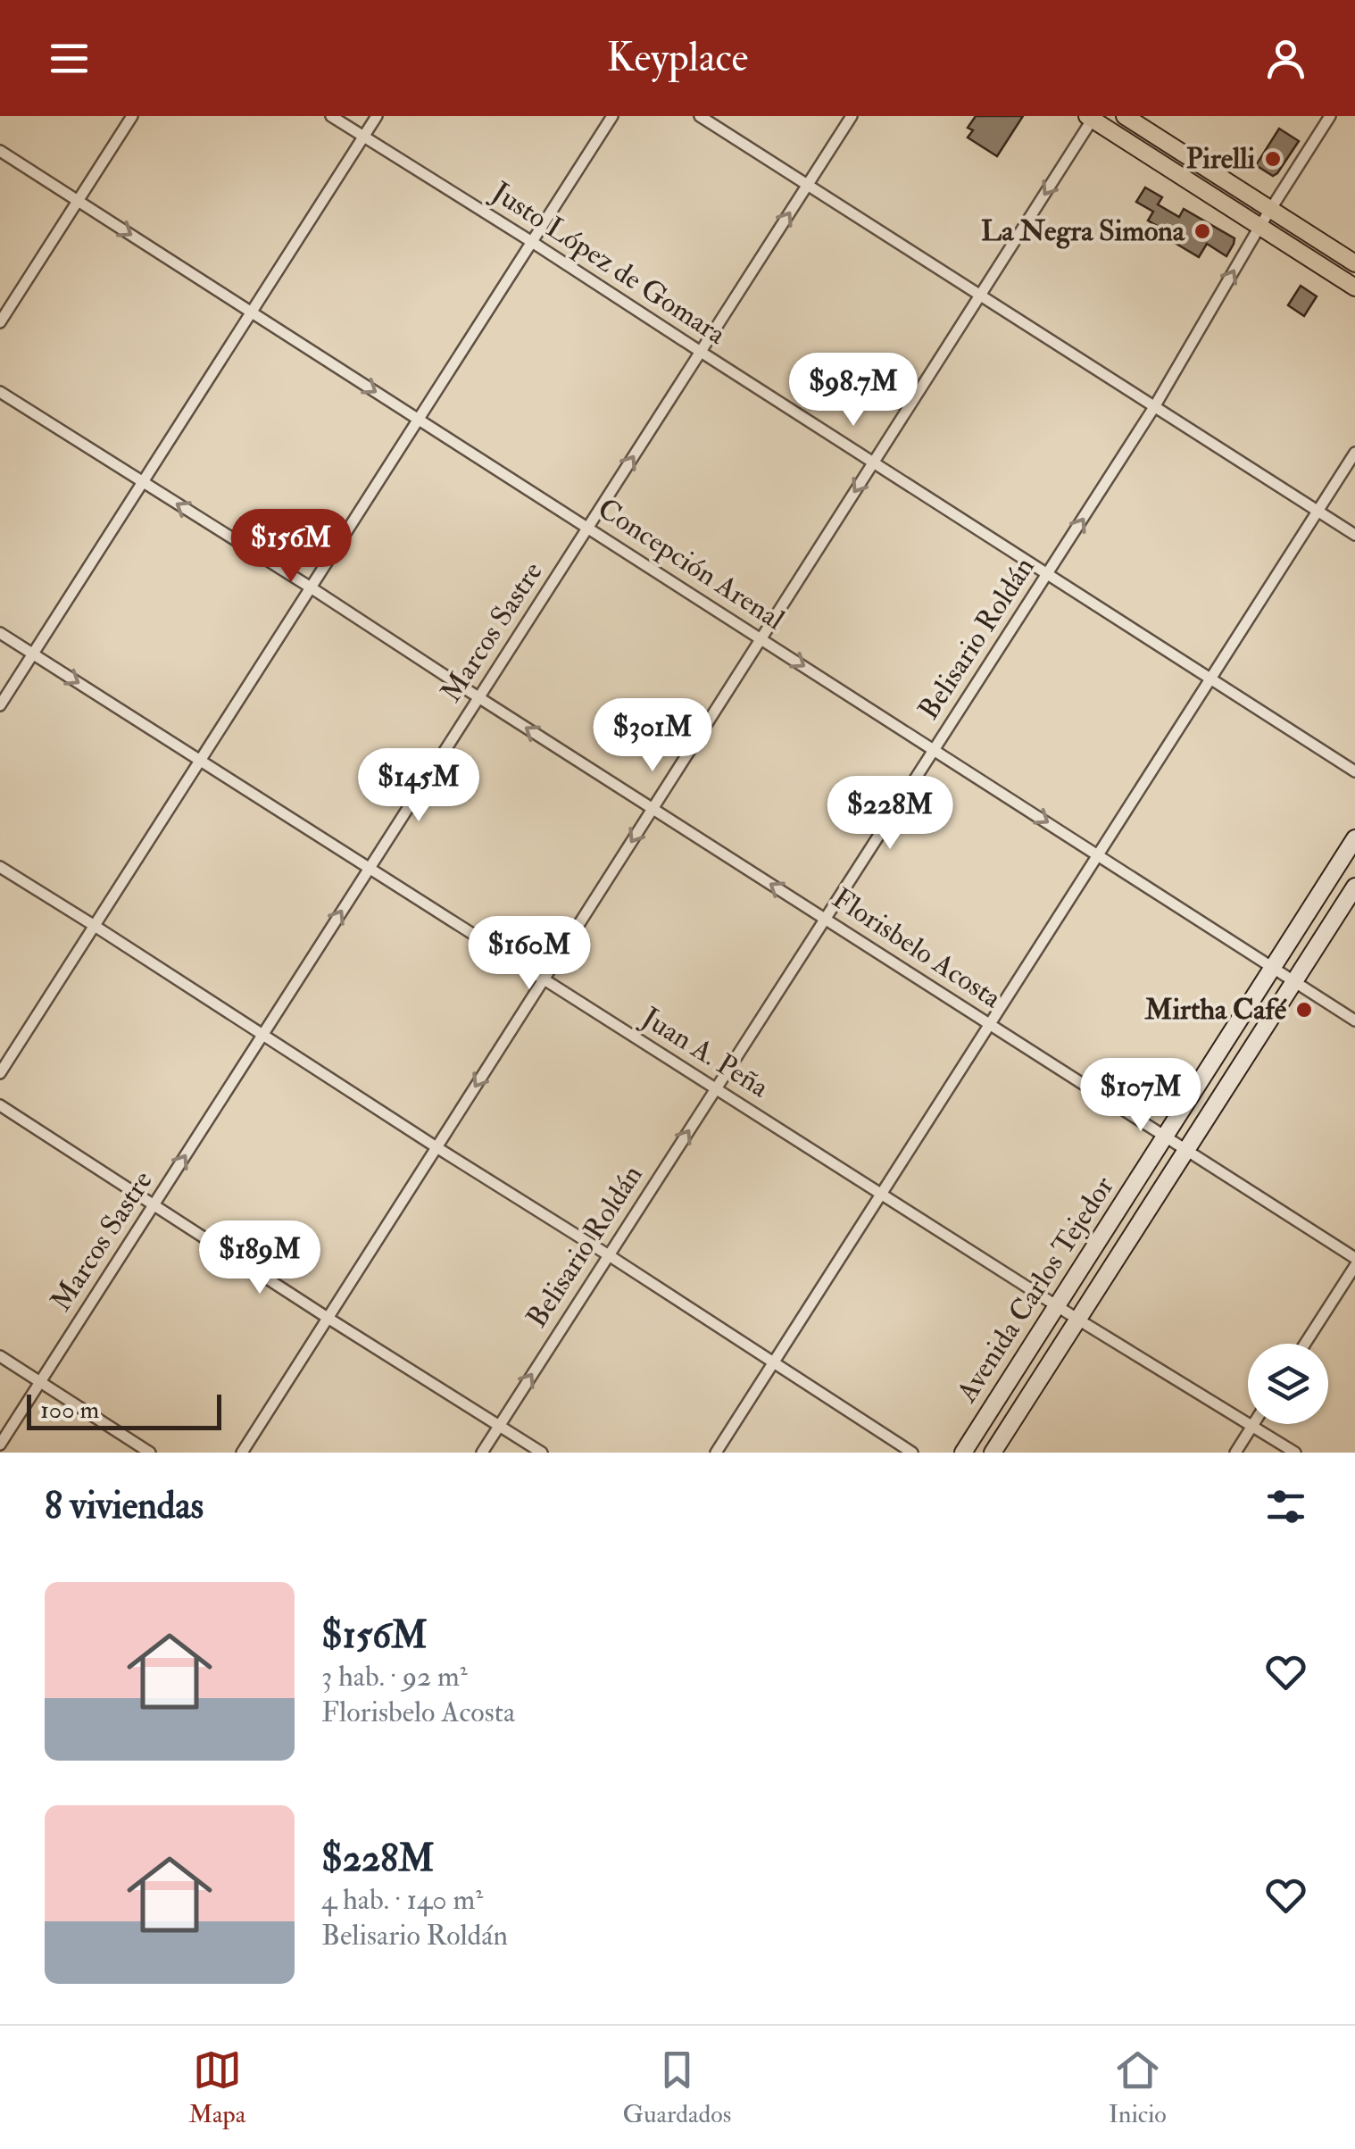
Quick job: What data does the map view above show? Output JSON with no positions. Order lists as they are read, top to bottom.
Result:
{
  "streets": {
    "main road": ["Avenida Carlos Tejedor"],
    "street": [
      "Justo López de Gomara",
      "Concepción Arenal",
      "Marcos Sastre",
      "Belisario Roldán",
      "Florisbelo Acosta",
      "Juan A. Peña"
    ]
  },
  "crossings": [
    ["Justo López de Gomara", "Marcos Sastre"],
    ["Justo López de Gomara", "Belisario Roldán"],
    ["Concepción Arenal", "Marcos Sastre"],
    ["Concepción Arenal", "Belisario Roldán"],
    ["Concepción Arenal", "Avenida Carlos Tejedor"],
    ["Marcos Sastre", "Florisbelo Acosta"],
    ["Marcos Sastre", "Juan A. Peña"],
    ["Belisario Roldán", "Florisbelo Acosta"],
    ["Belisario Roldán", "Juan A. Peña"],
    ["Florisbelo Acosta", "Avenida Carlos Tejedor"],
    ["Juan A. Peña", "Avenida Carlos Tejedor"]
  ],
  "one_way": [
    "Concepción Arenal",
    "Marcos Sastre",
    "Belisario Roldán",
    "Florisbelo Acosta"
  ],
  "places": ["Pirelli", "La Negra Simona", "Mirtha Café"],
  "scale_bar": "100 m",
  "page": {
    "header": "Keyplace",
    "price": [
      "$98.7M",
      "$156M",
      "$301M",
      "$145M",
      "$228M",
      "$160M",
      "$107M",
      "$189M"
    ],
    "scale": "100 m",
    "heading": "8 viviendas",
    "list": [
      {
        "name": "$156M",
        "note": "3 hab. · 92 m² · Florisbelo Acosta"
      },
      {
        "name": "$228M",
        "note": "4 hab. · 140 m² · Belisario Roldán"
      }
    ],
    "tabs": ["Mapa", "Guardados", "Inicio"]
  }
}
